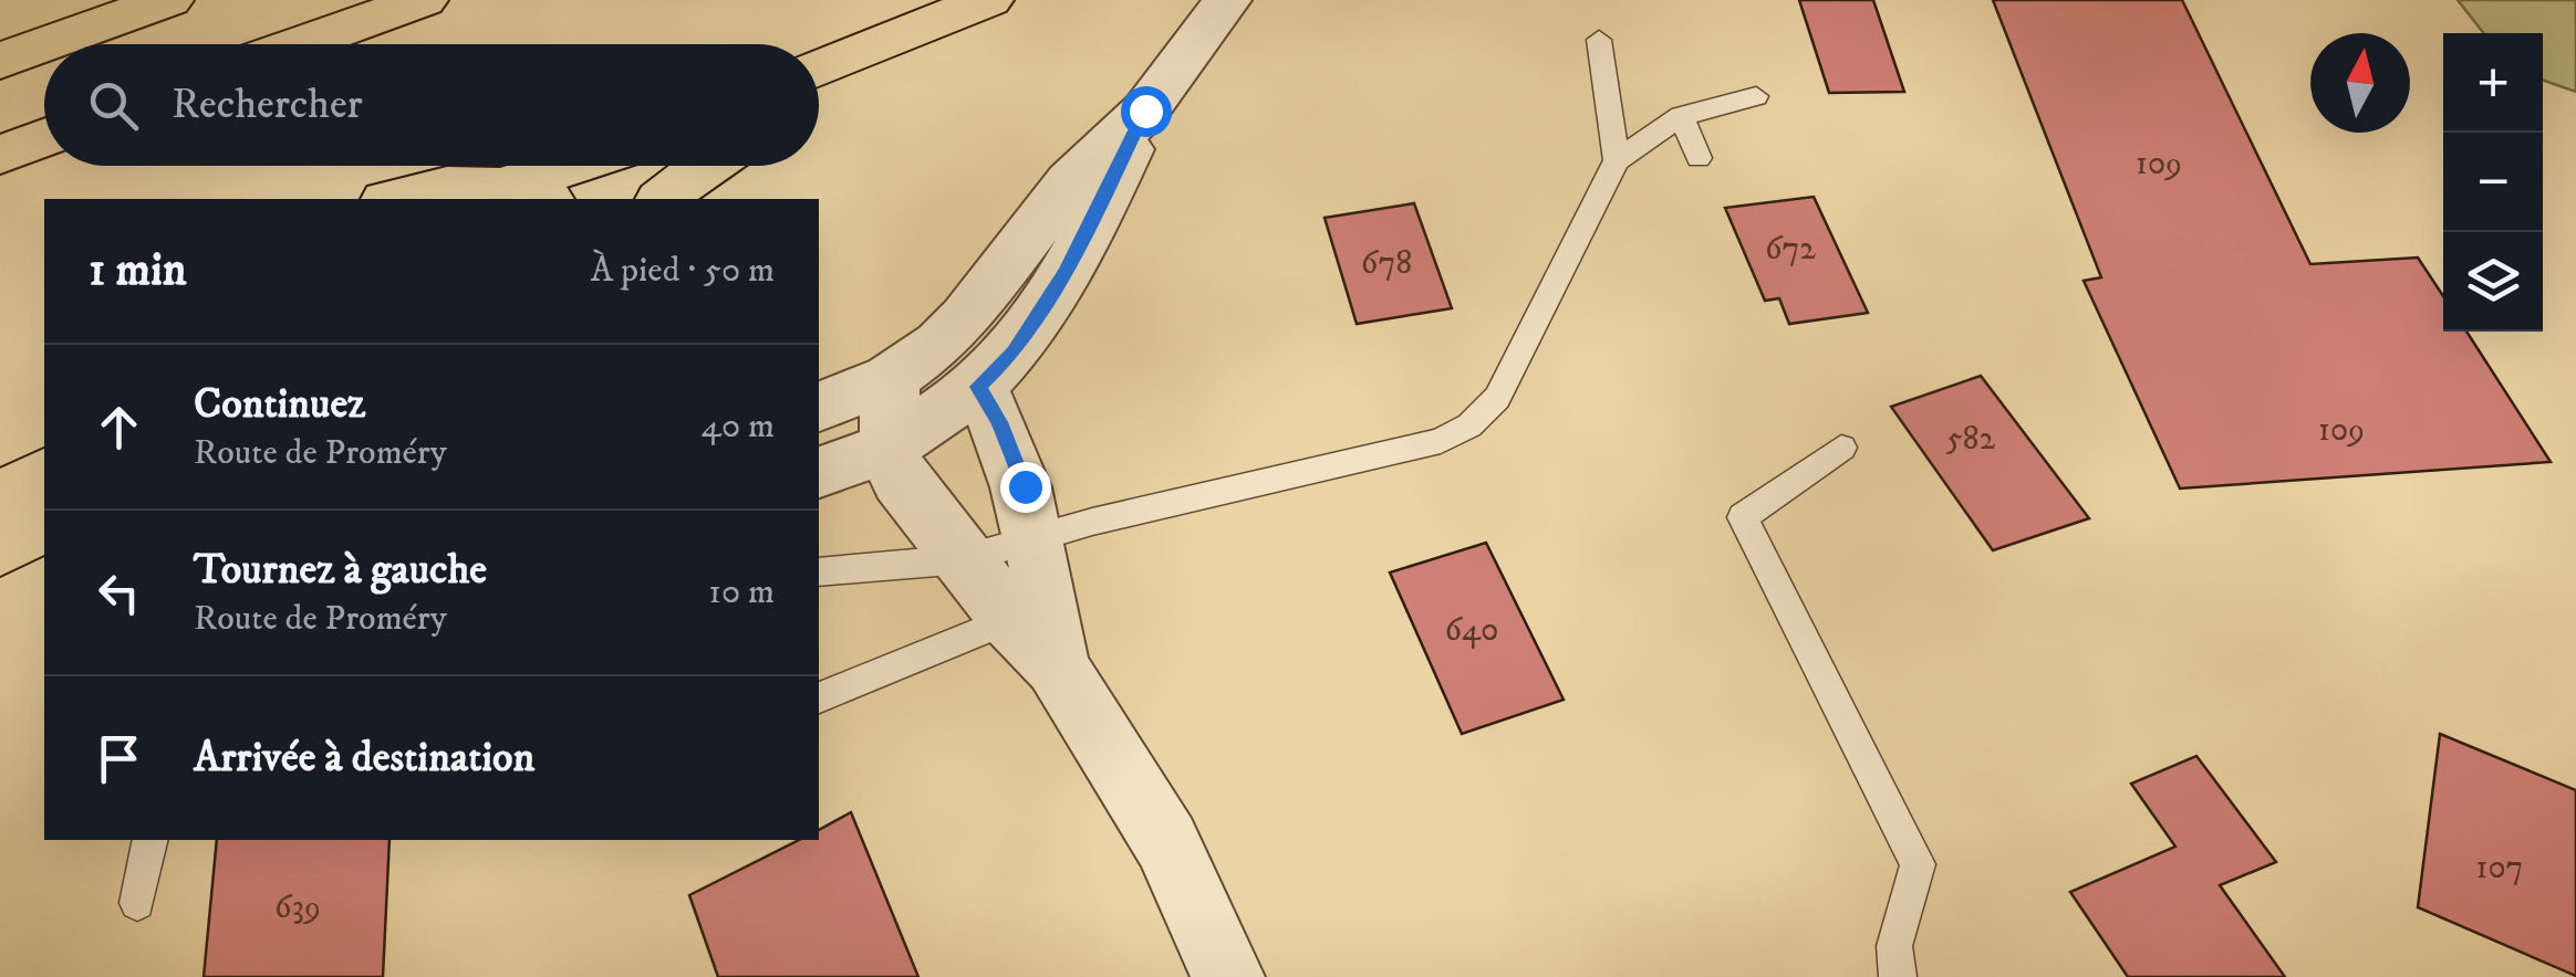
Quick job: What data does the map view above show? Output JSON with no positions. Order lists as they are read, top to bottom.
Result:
{
  "house_numbers": [
    "109",
    "672",
    "678",
    "109",
    "582",
    "640",
    "107",
    "639"
  ],
  "north": "top",
  "page": {
    "map_buttons": ["+", "−"],
    "search": "Rechercher",
    "heading": ["1 min", "À pied · 50 m"],
    "list": [
      ["Continuez", "Route de Proméry", "40 m"],
      ["Tournez à gauche", "Route de Proméry", "10 m"],
      "Arrivée à destination"
    ]
  }
}
